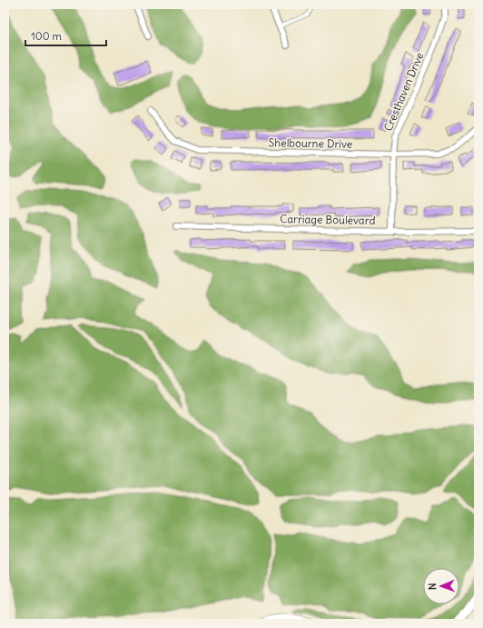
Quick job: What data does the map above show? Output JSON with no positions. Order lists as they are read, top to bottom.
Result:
{
  "streets": {
    "street": ["Cresthaven Drive", "Shelbourne Drive", "Carriage Boulevard"]
  },
  "crossings": [
    ["Cresthaven Drive", "Shelbourne Drive"],
    ["Cresthaven Drive", "Carriage Boulevard"]
  ],
  "scale_bar": "100 m",
  "north": "left"
}
